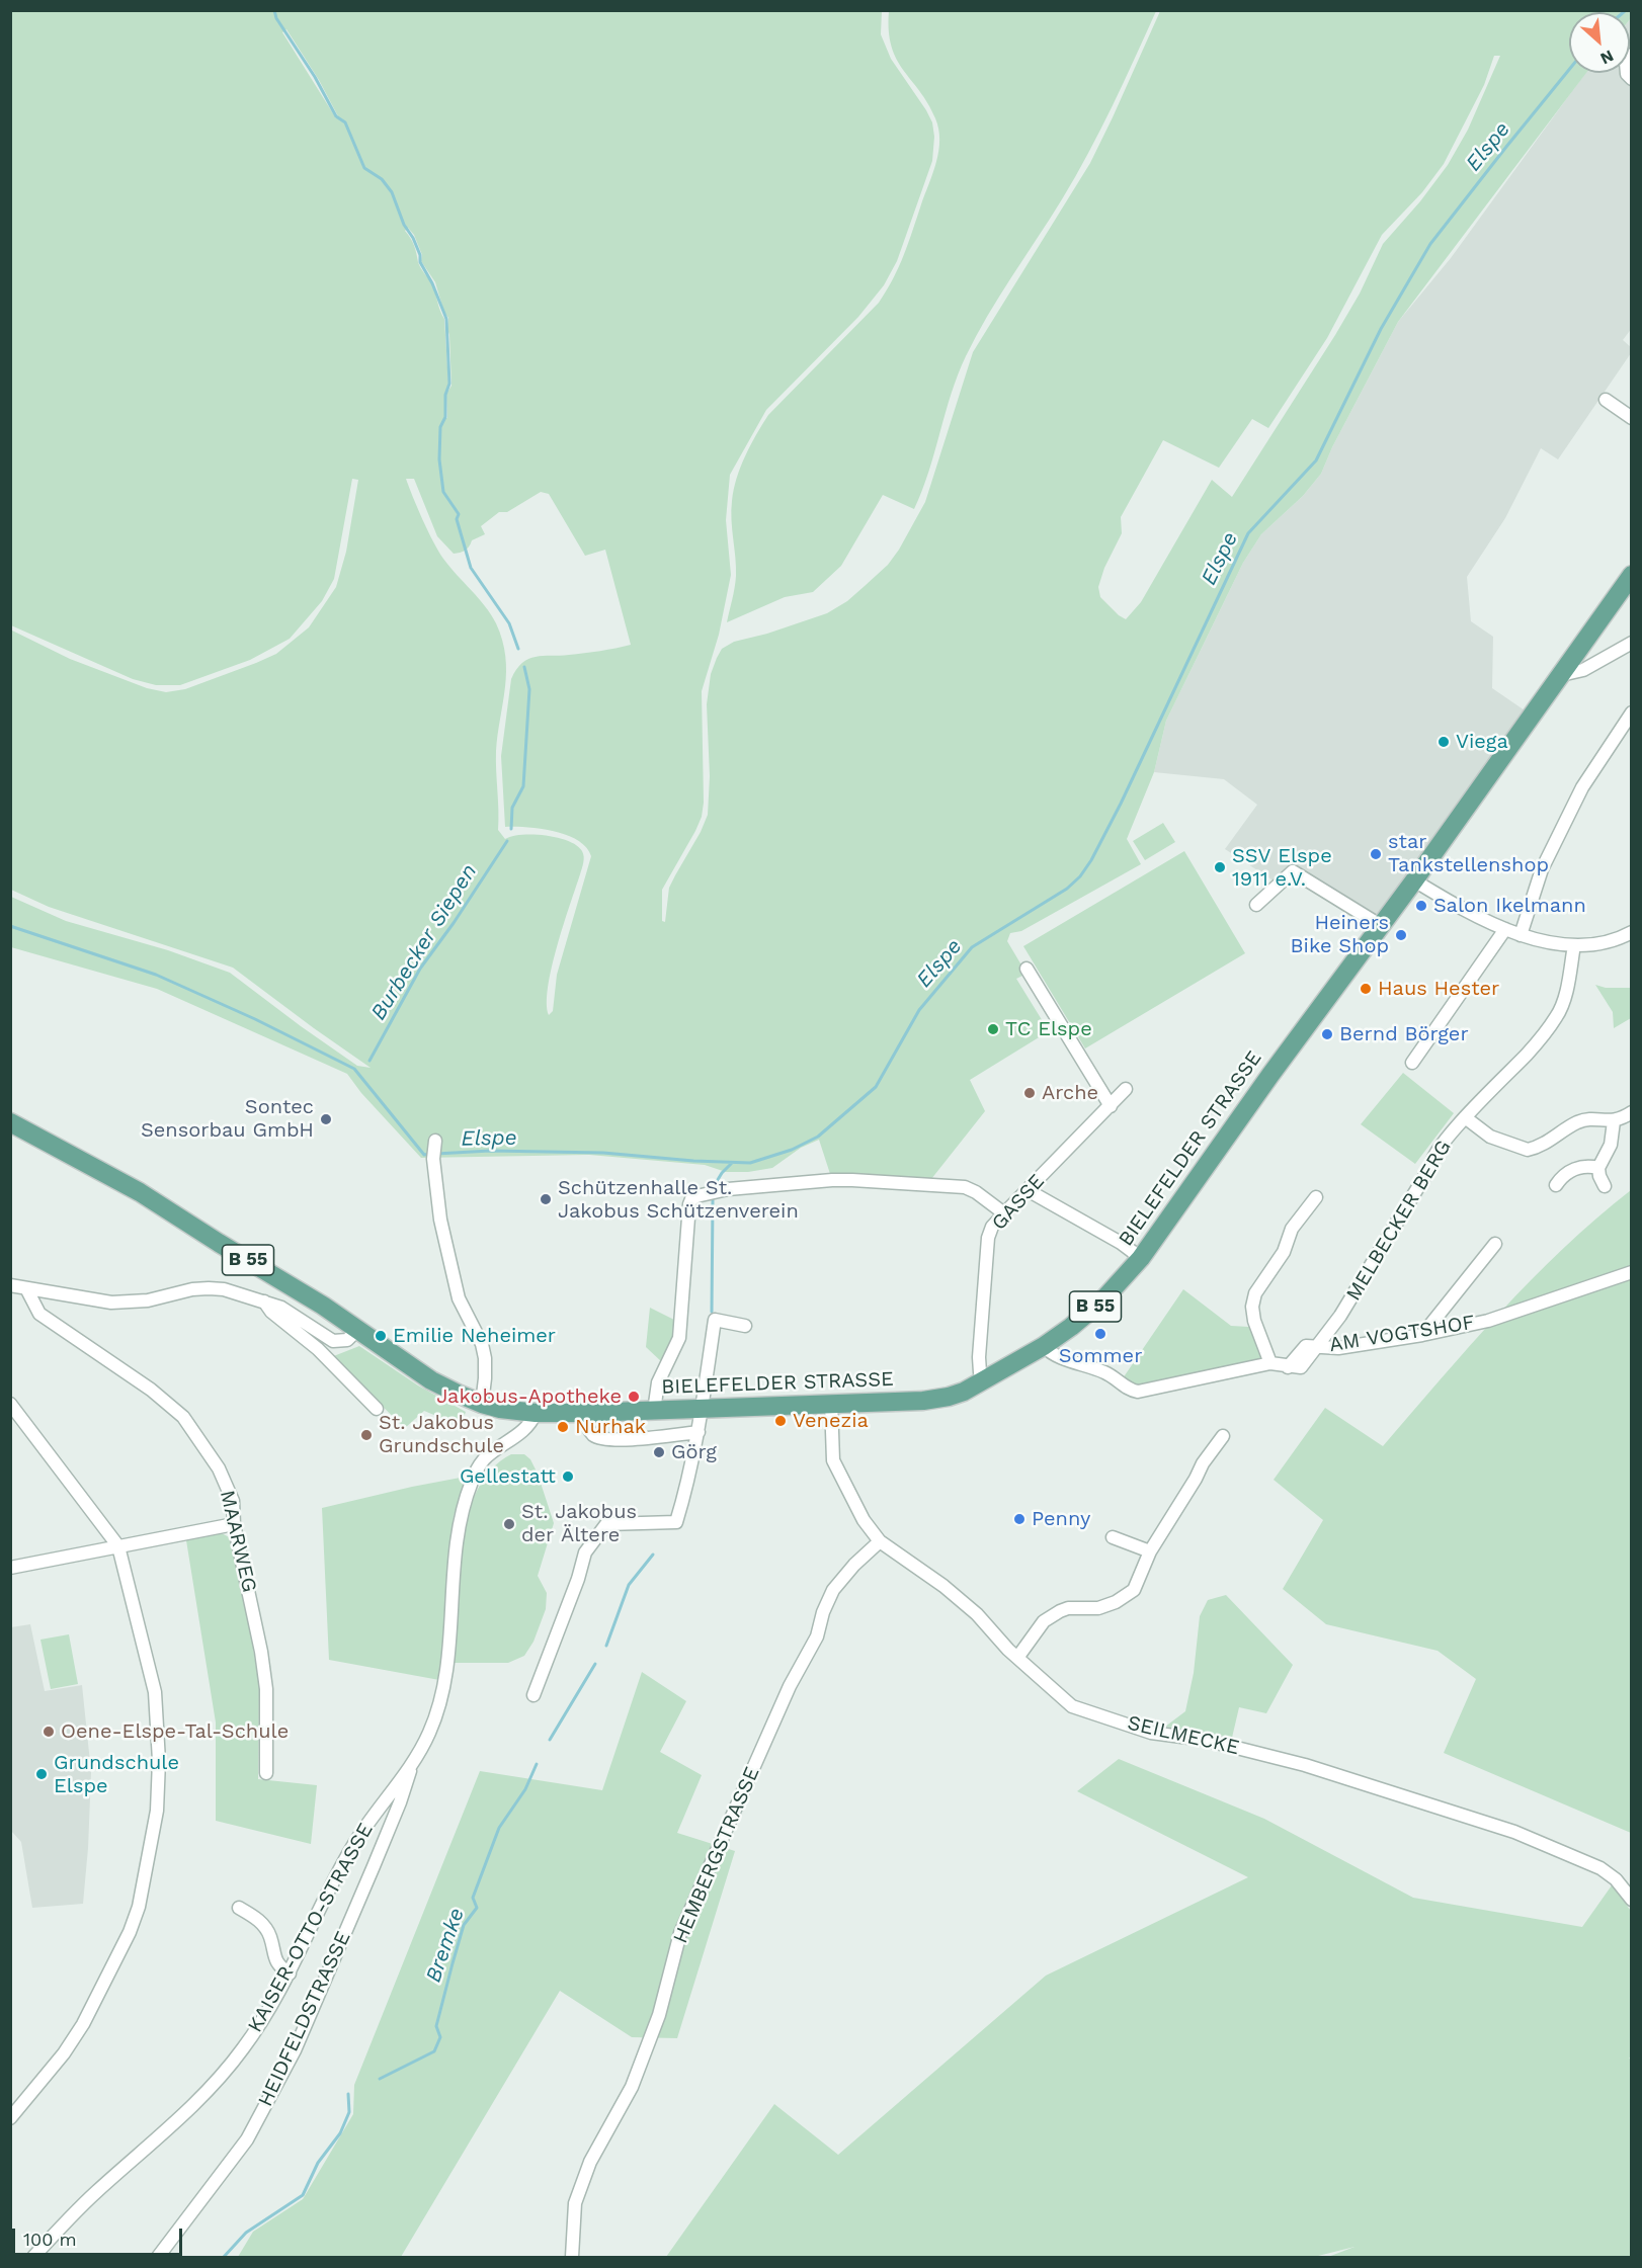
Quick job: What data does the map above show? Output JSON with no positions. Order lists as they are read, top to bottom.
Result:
{
  "streets": {
    "main road": ["BIELEFELDER STRASSE", "B 55"],
    "street": [
      "GASSE",
      "MELBECKER BERG",
      "AM VOGTSHOF",
      "MAARWEG",
      "SEILMECKE",
      "HEMBERGSTRASSE",
      "KAISER-OTTO-STRASSE",
      "HEIDFELDSTRASSE"
    ]
  },
  "crossings": [
    ["BIELEFELDER STRASSE", "GASSE"],
    ["BIELEFELDER STRASSE", "AM VOGTSHOF"],
    ["BIELEFELDER STRASSE", "SEILMECKE"],
    ["BIELEFELDER STRASSE", "KAISER-OTTO-STRASSE"],
    ["MELBECKER BERG", "AM VOGTSHOF"],
    ["SEILMECKE", "HEMBERGSTRASSE"],
    ["KAISER-OTTO-STRASSE", "HEIDFELDSTRASSE"]
  ],
  "water": ["Elspe", "Burbecker Siepen", "Bremke"],
  "places": [
    "Viega",
    "star Tankstellenshop",
    "SSV Elspe 1911 e.V.",
    "Salon Ikelmann",
    "Heiners Bike Shop",
    "Haus Hester",
    "TC Elspe",
    "Bernd Börger",
    "Arche",
    "Sontec Sensorbau GmbH",
    "Schützenhalle St. Jakobus Schützenverein",
    "Sommer",
    "Emilie Neheimer",
    "Jakobus-Apotheke",
    "Venezia",
    "Nurhak",
    "St. Jakobus Grundschule",
    "Görg",
    "Gellestatt",
    "Penny",
    "St. Jakobus der Ältere",
    "Oene-Elspe-Tal-Schule",
    "Grundschule Elspe"
  ],
  "scale_bar": "100 m",
  "north": "bottom right"
}
